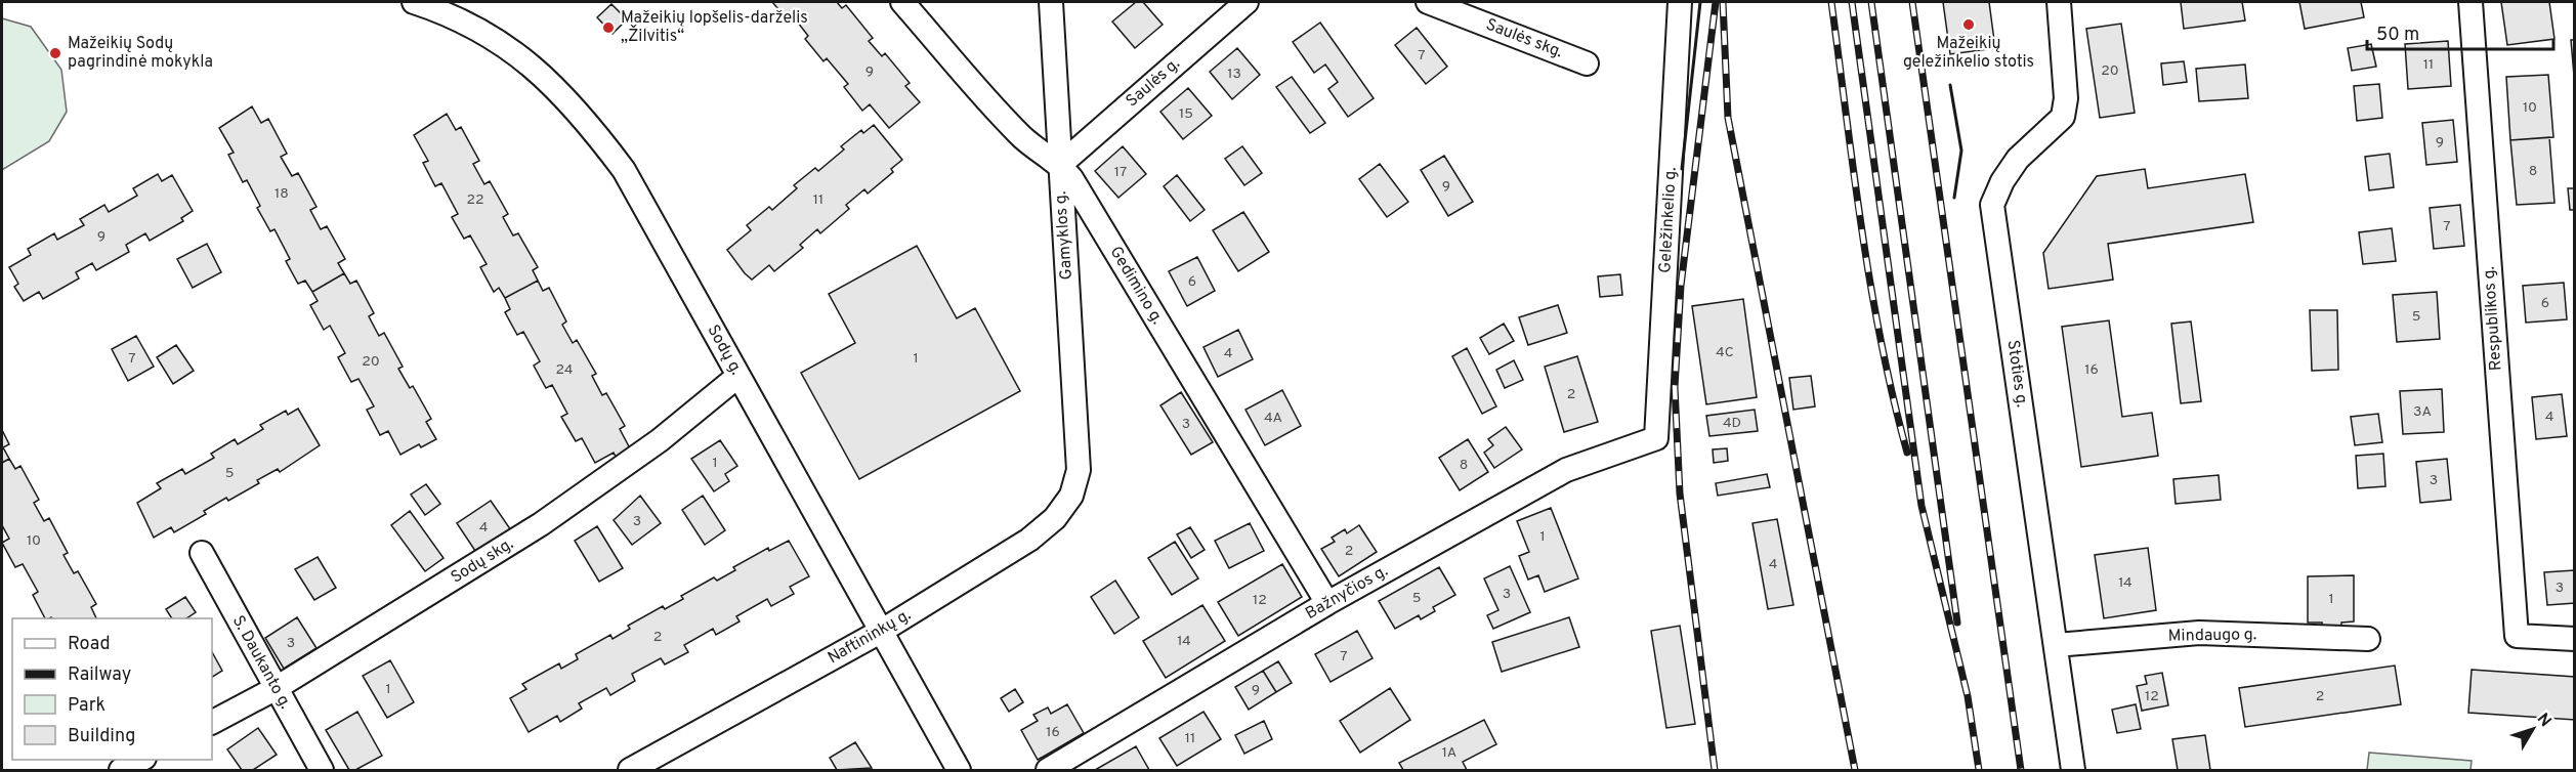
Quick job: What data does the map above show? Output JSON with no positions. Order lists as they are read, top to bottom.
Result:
{
  "streets": {
    "street": [
      "Saulės skg.",
      "Saulės g.",
      "Geležinkelio g.",
      "Gamyklos g.",
      "Gedimino g.",
      "Respublikos g.",
      "Sodų g.",
      "Stoties g.",
      "Sodų skg.",
      "Bažnyčios g.",
      "Mindaugo g.",
      "Naftininkų g.",
      "S. Daukanto g."
    ]
  },
  "crossings": [
    ["Saulės g.", "Gamyklos g."],
    ["Saulės g.", "Gedimino g."],
    ["Geležinkelio g.", "Bažnyčios g."],
    ["Gamyklos g.", "Gedimino g."],
    ["Gamyklos g.", "Naftininkų g."],
    ["Gedimino g.", "Bažnyčios g."],
    ["Sodų g.", "Sodų skg."],
    ["Sodų g.", "Naftininkų g."],
    ["Stoties g.", "Mindaugo g."],
    ["Sodų skg.", "S. Daukanto g."]
  ],
  "places": ["Mažeikių geležinkelio stotis", "Mažeikių lopšelis-darželis „Žilvitis“", "Mažeikių Sodų pagrindinė mokykla"],
  "house_numbers": [
    "7",
    "11",
    "20",
    "9",
    "13",
    "10",
    "15",
    "9",
    "8",
    "17",
    "9",
    "18",
    "22",
    "11",
    "7",
    "9",
    "6",
    "6",
    "5",
    "4C",
    "4",
    "7",
    "1",
    "20",
    "24",
    "16",
    "2",
    "3A",
    "4",
    "4A",
    "4D",
    "3",
    "1",
    "8",
    "5",
    "3",
    "3",
    "4",
    "1",
    "10",
    "2",
    "4",
    "14",
    "3",
    "3",
    "5",
    "1",
    "12",
    "2",
    "14",
    "3",
    "7",
    "1",
    "9",
    "12",
    "2",
    "16",
    "11",
    "1A"
  ],
  "legend": [
    "Road",
    "Railway",
    "Park",
    "Building"
  ],
  "scale_bar": "50 m",
  "north": "top right"
}
